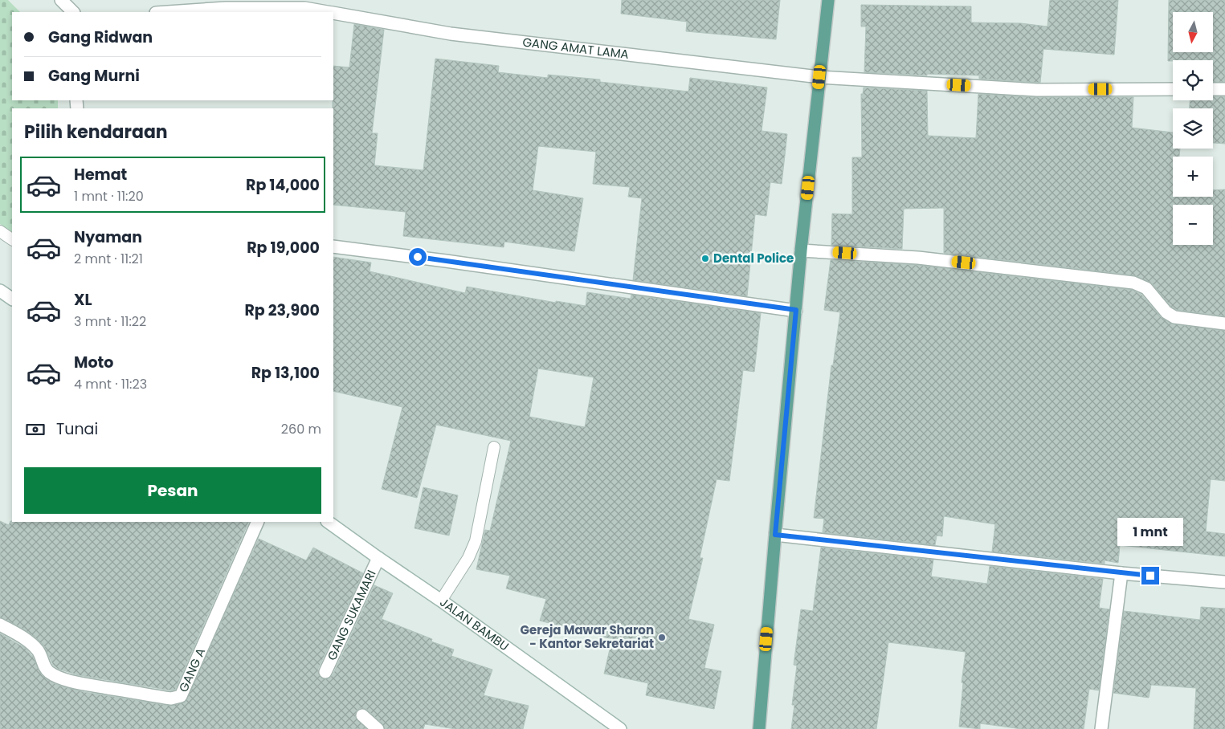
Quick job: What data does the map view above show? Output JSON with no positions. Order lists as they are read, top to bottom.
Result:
{
  "streets": {
    "street": [
      "GANG AMAT LAMA",
      "GANG SUKAMARI",
      "JALAN BAMBU",
      "GANG A"
    ]
  },
  "crossings": [
    ["GANG SUKAMARI", "JALAN BAMBU"]
  ],
  "places": ["Dental Police", "Gereja Mawar Sharon - Kantor Sekretariat"],
  "north": "bottom",
  "page": {
    "map_buttons": ["+", "−"],
    "banner": ["Gang Ridwan", "Gang Murni"],
    "heading": "Pilih kendaraan",
    "list": [
      {
        "name": "Hemat",
        "note": "1 mnt · 11:20",
        "value": "Rp 14,000"
      },
      {
        "name": "Nyaman",
        "note": "2 mnt · 11:21",
        "value": "Rp 19,000"
      },
      {
        "name": "XL",
        "note": "3 mnt · 11:22",
        "value": "Rp 23,900"
      },
      {
        "name": "Moto",
        "note": "4 mnt · 11:23",
        "value": "Rp 13,100"
      }
    ],
    "pay": ["Tunai", "260 m"],
    "buttons": "Pesan",
    "bubble": "1 mnt"
  }
}
